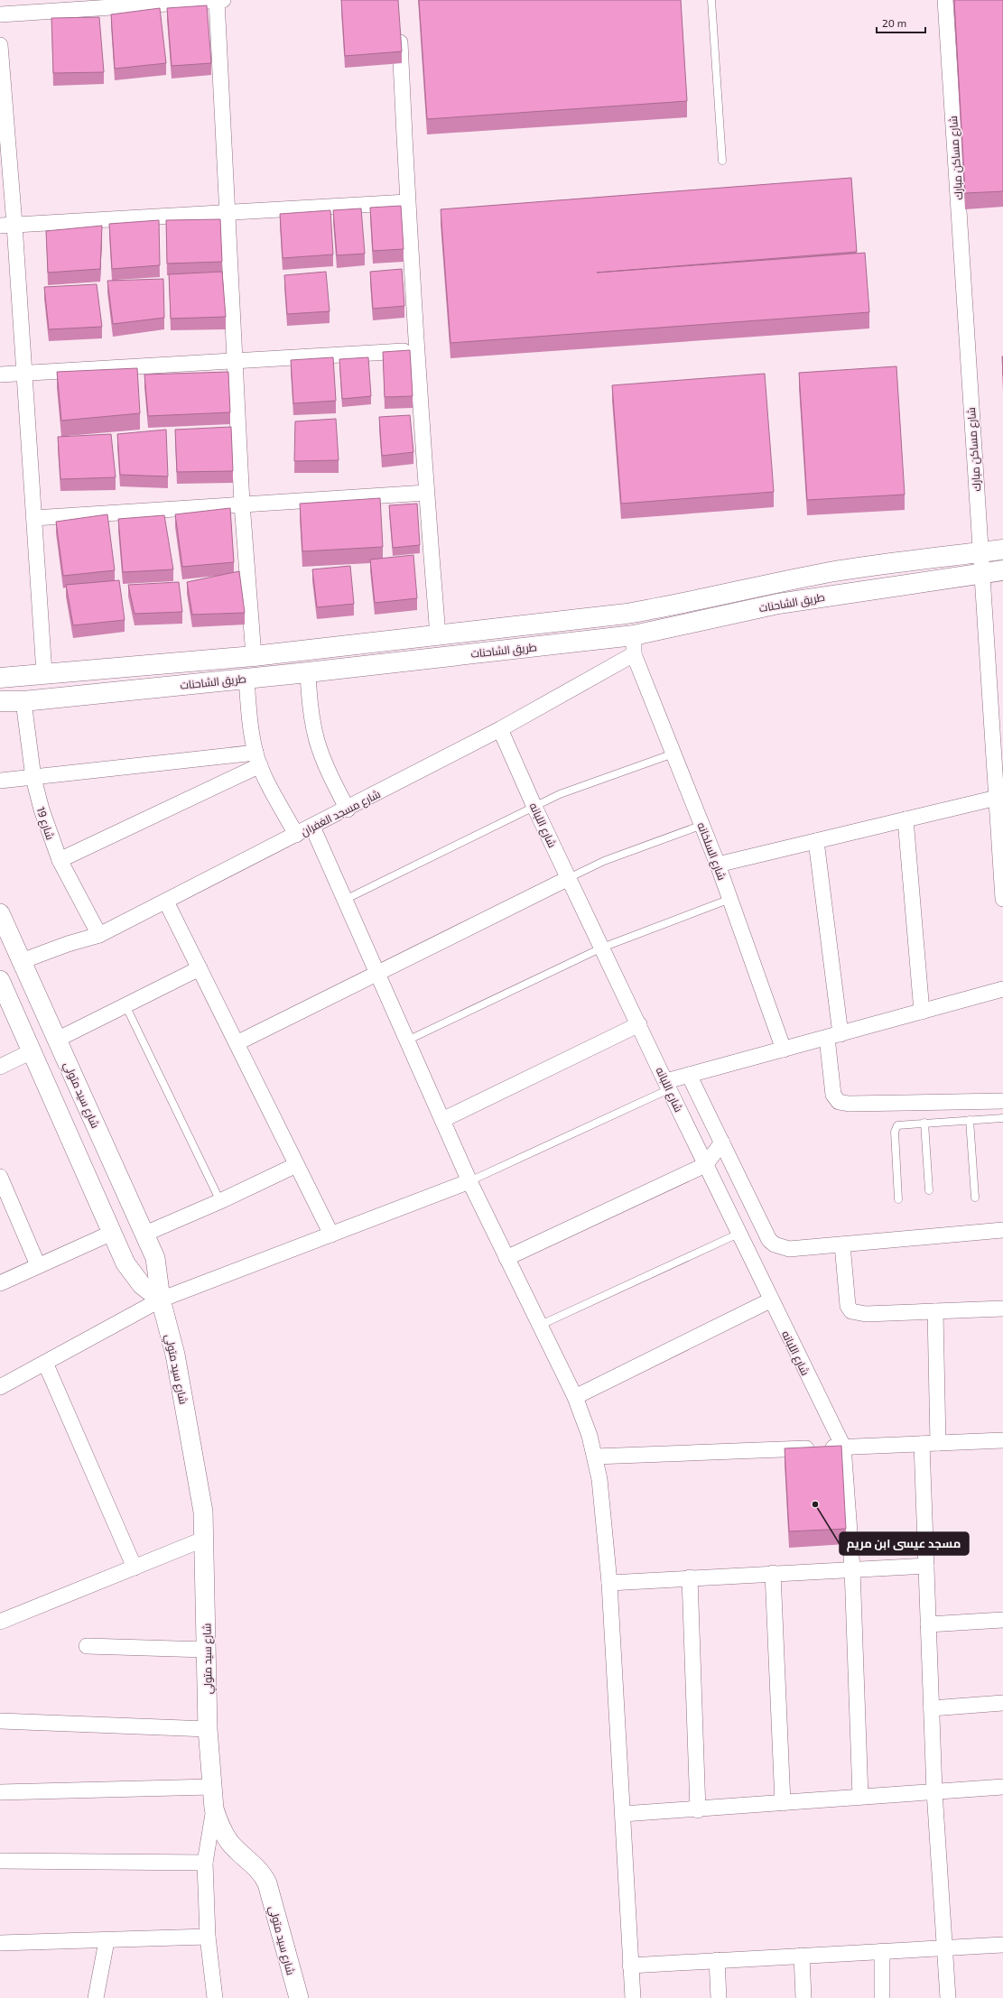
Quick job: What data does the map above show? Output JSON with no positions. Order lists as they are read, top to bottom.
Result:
{
  "streets": {
    "main road": ["طريق الشاحنات"],
    "street": [
      "شارع مساكن مبارك",
      "شارع مسجد الغفران",
      "شارع 19",
      "شارع اللبانه",
      "شارع السلخانه",
      "شارع سيد متولي"
    ]
  },
  "crossings": [
    ["شارع مساكن مبارك", "طريق الشاحنات"],
    ["طريق الشاحنات", "شارع 19"],
    ["شارع مسجد الغفران", "شارع 19"],
    ["شارع مسجد الغفران", "شارع اللبانه"],
    ["شارع مسجد الغفران", "شارع السلخانه"],
    ["شارع مسجد الغفران", "شارع سيد متولي"]
  ],
  "places": ["مسجد عيسى ابن مريم"],
  "scale_bar": "20 m"
}
